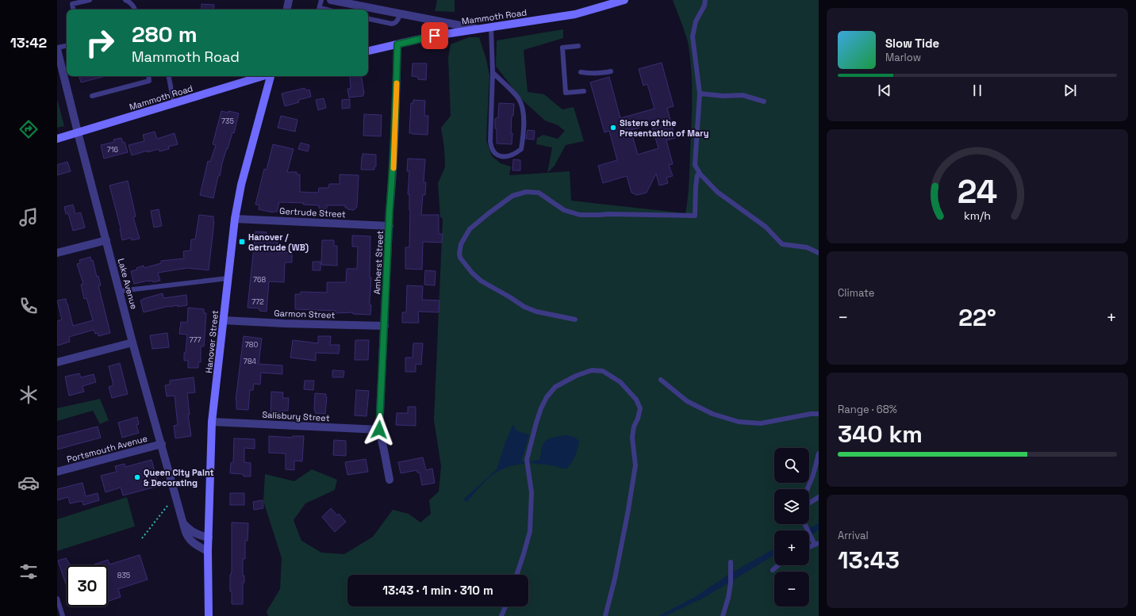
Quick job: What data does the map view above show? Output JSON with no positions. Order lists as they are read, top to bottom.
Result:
{
  "streets": {
    "main road": ["Mammoth Road", "Hanover Street"],
    "street": [
      "Gertrude Street",
      "Amherst Street",
      "Lake Avenue",
      "Garmon Street",
      "Salisbury Street",
      "Portsmouth Avenue"
    ]
  },
  "crossings": [
    ["Mammoth Road", "Amherst Street"],
    ["Mammoth Road", "Lake Avenue"],
    ["Gertrude Street", "Amherst Street"],
    ["Gertrude Street", "Hanover Street"],
    ["Amherst Street", "Garmon Street"],
    ["Amherst Street", "Salisbury Street"],
    ["Lake Avenue", "Hanover Street"],
    ["Lake Avenue", "Portsmouth Avenue"],
    ["Garmon Street", "Hanover Street"],
    ["Hanover Street", "Salisbury Street"]
  ],
  "places": {
    "other": ["Sisters of the Presentation of Mary", "Queen City Paint & Decorating"],
    "transit": ["Hanover / Gertrude (WB)"]
  },
  "house_numbers": [
    "735",
    "716",
    "768",
    "772",
    "777",
    "780",
    "784",
    "835"
  ],
  "page": {
    "tabs": "13:42",
    "turn": ["280 m", "Mammoth Road"],
    "song": ["Slow Tide", "Marlow"],
    "tile": [
      "Climate",
      ["Range · 68%", "340 km"],
      ["Arrival", "13:43"]
    ],
    "heat": ["−", "22°", "+"],
    "map_buttons": ["+", "−"],
    "limit": "30",
    "trip": "13:43 · 1 min · 310 m",
    "gauge": ["24", "km/h"]
  }
}
